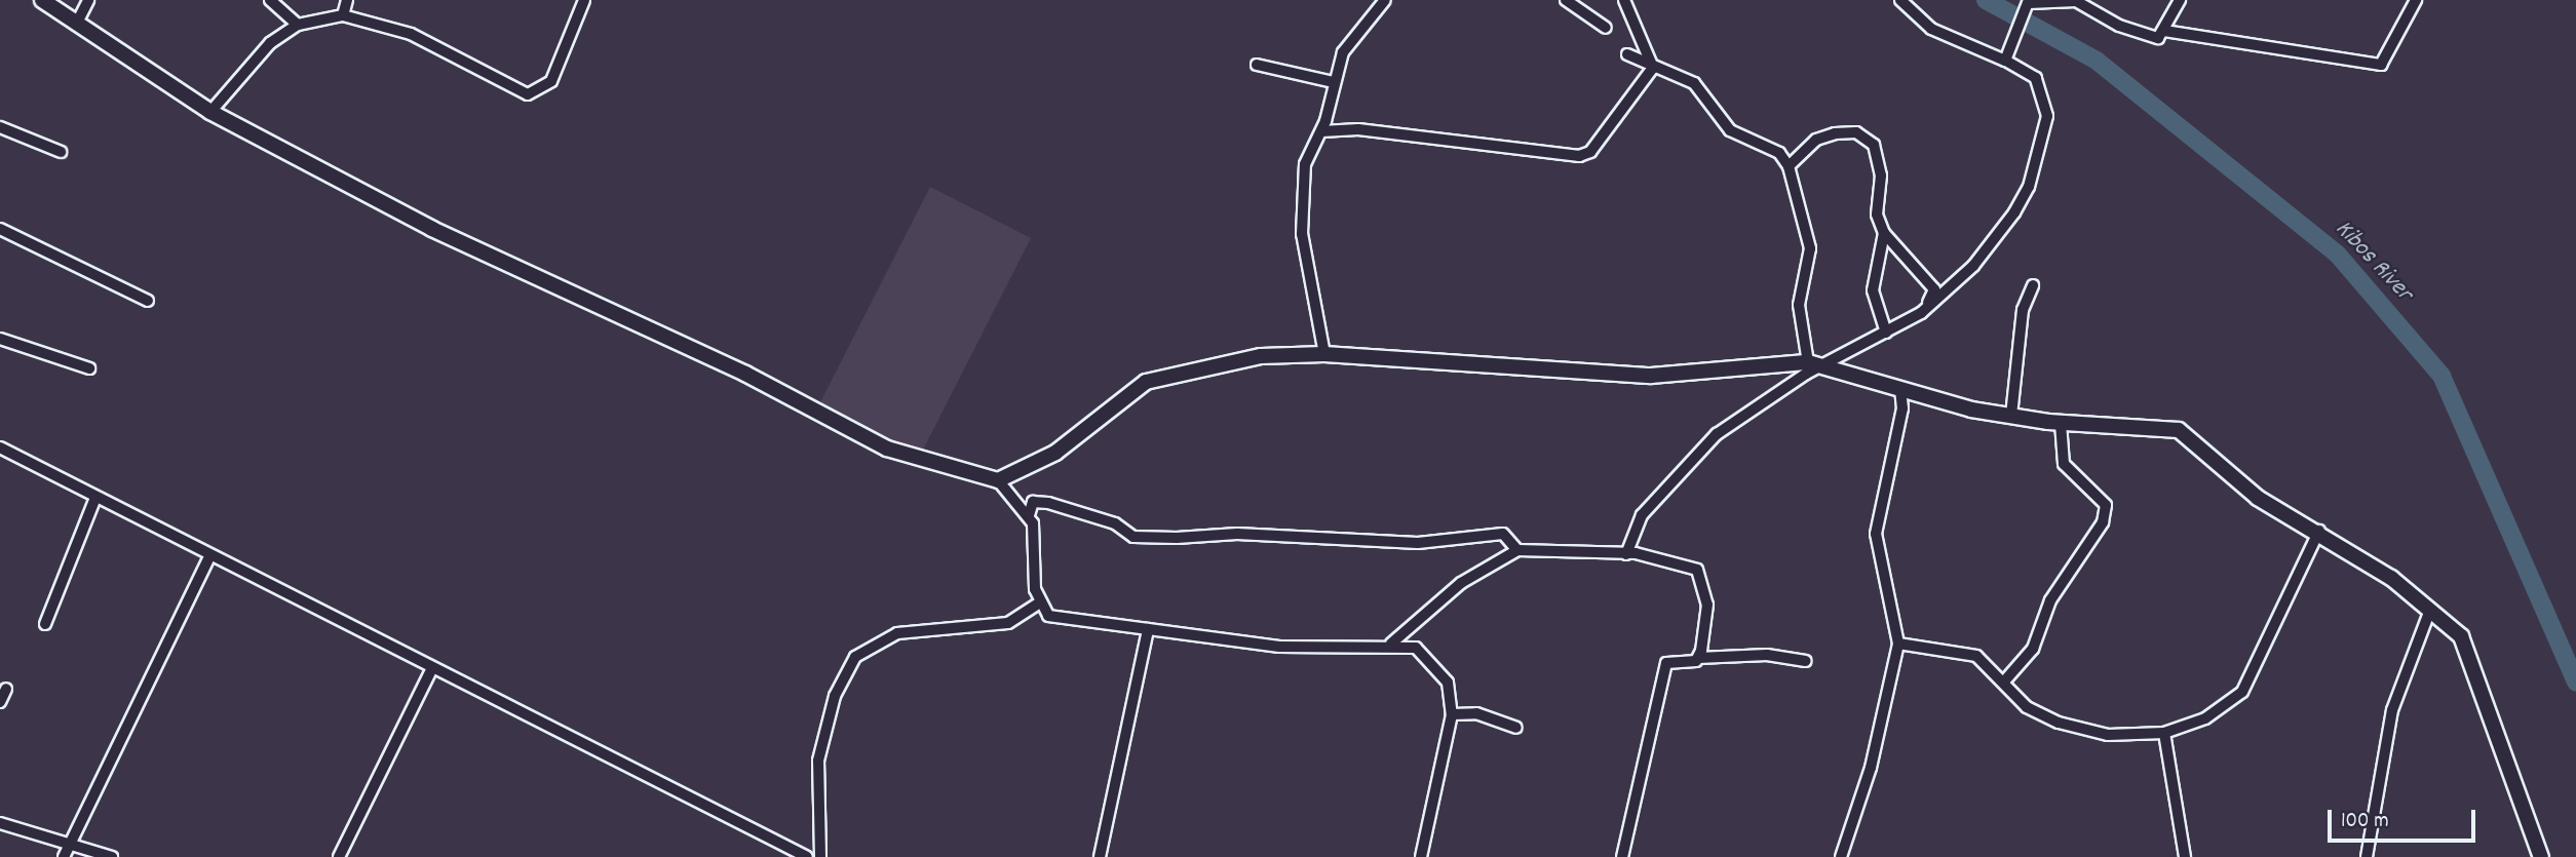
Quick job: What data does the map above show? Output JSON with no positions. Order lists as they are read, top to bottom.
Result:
{
  "water": ["Kibos River"],
  "scale_bar": "100 m"
}
